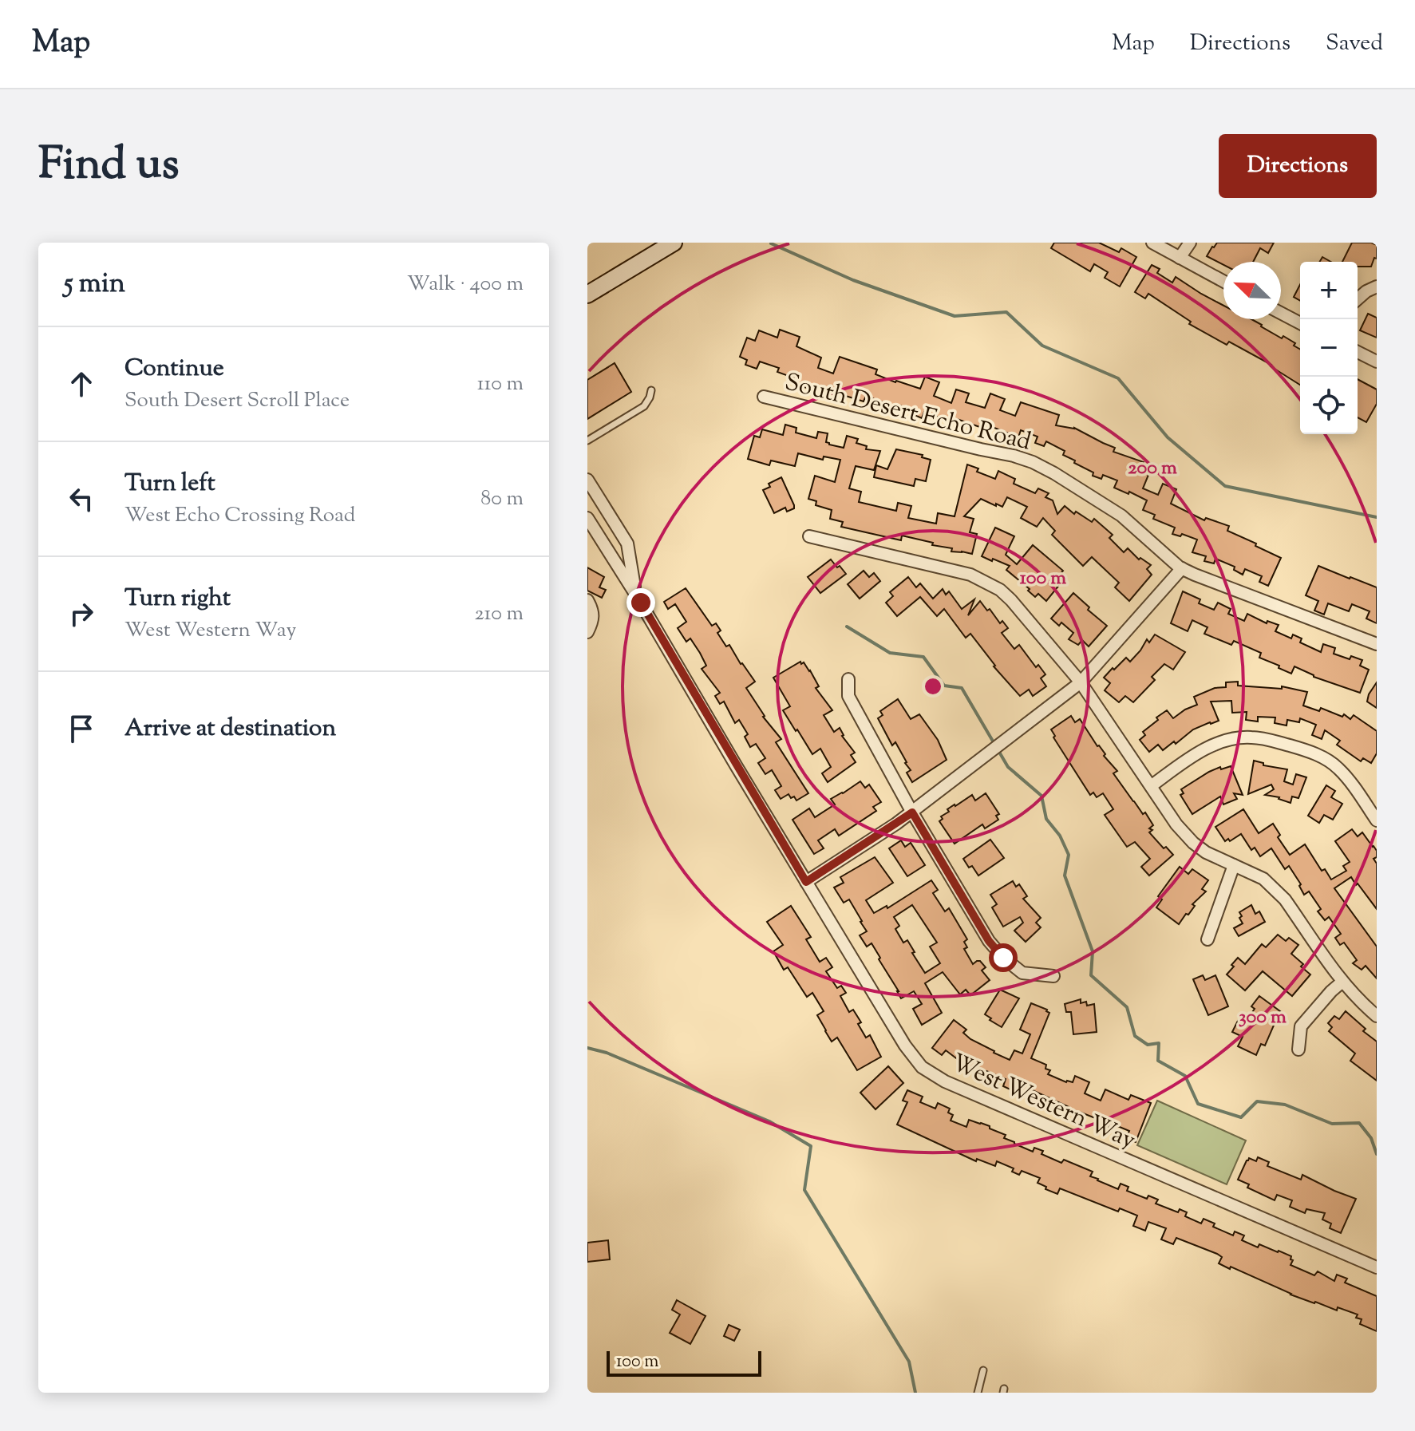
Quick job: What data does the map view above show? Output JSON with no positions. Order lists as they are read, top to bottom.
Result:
{
  "streets": {
    "street": ["South Desert Echo Road", "West Western Way"]
  },
  "scale_bar": "100 m",
  "north": "top left",
  "page": {
    "header": "Map",
    "nav": ["Map", "Directions", "Saved"],
    "title": "Find us",
    "buttons": "Directions",
    "heading": ["5 min", "Walk · 400 m"],
    "map_buttons": ["+", "−"],
    "list": [
      ["Continue", "South Desert Scroll Place", "110 m"],
      ["Turn left", "West Echo Crossing Road", "80 m"],
      ["Turn right", "West Western Way", "210 m"],
      "Arrive at destination"
    ],
    "scale": "100 m"
  },
  "rings": ["200 m", "100 m", "300 m"]
}
